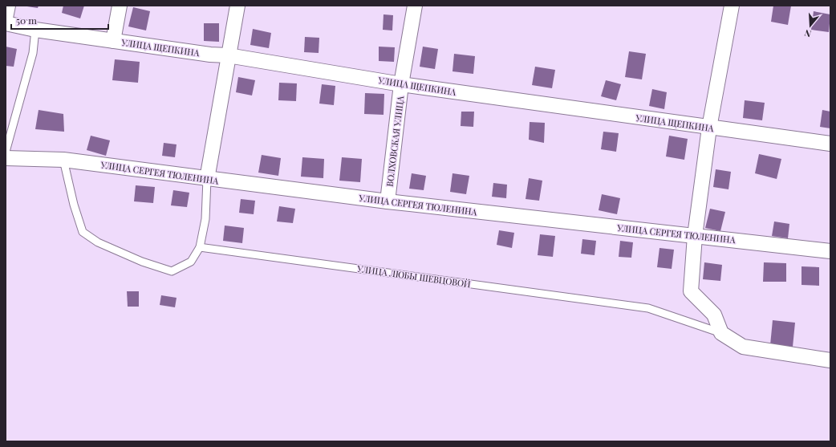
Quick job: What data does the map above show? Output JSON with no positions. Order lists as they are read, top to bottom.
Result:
{
  "streets": {
    "street": [
      "УЛИЦА ЩЕПКИНА",
      "ВОЛХОВСКАЯ УЛИЦА",
      "УЛИЦА СЕРГЕЯ ТЮЛЕНИНА",
      "УЛИЦА ЛЮБЫ ШЕВЦОВОЙ"
    ]
  },
  "crossings": [
    ["УЛИЦА ЩЕПКИНА", "ВОЛХОВСКАЯ УЛИЦА"],
    ["ВОЛХОВСКАЯ УЛИЦА", "УЛИЦА СЕРГЕЯ ТЮЛЕНИНА"]
  ],
  "scale_bar": "50 m",
  "north": "bottom"
}
